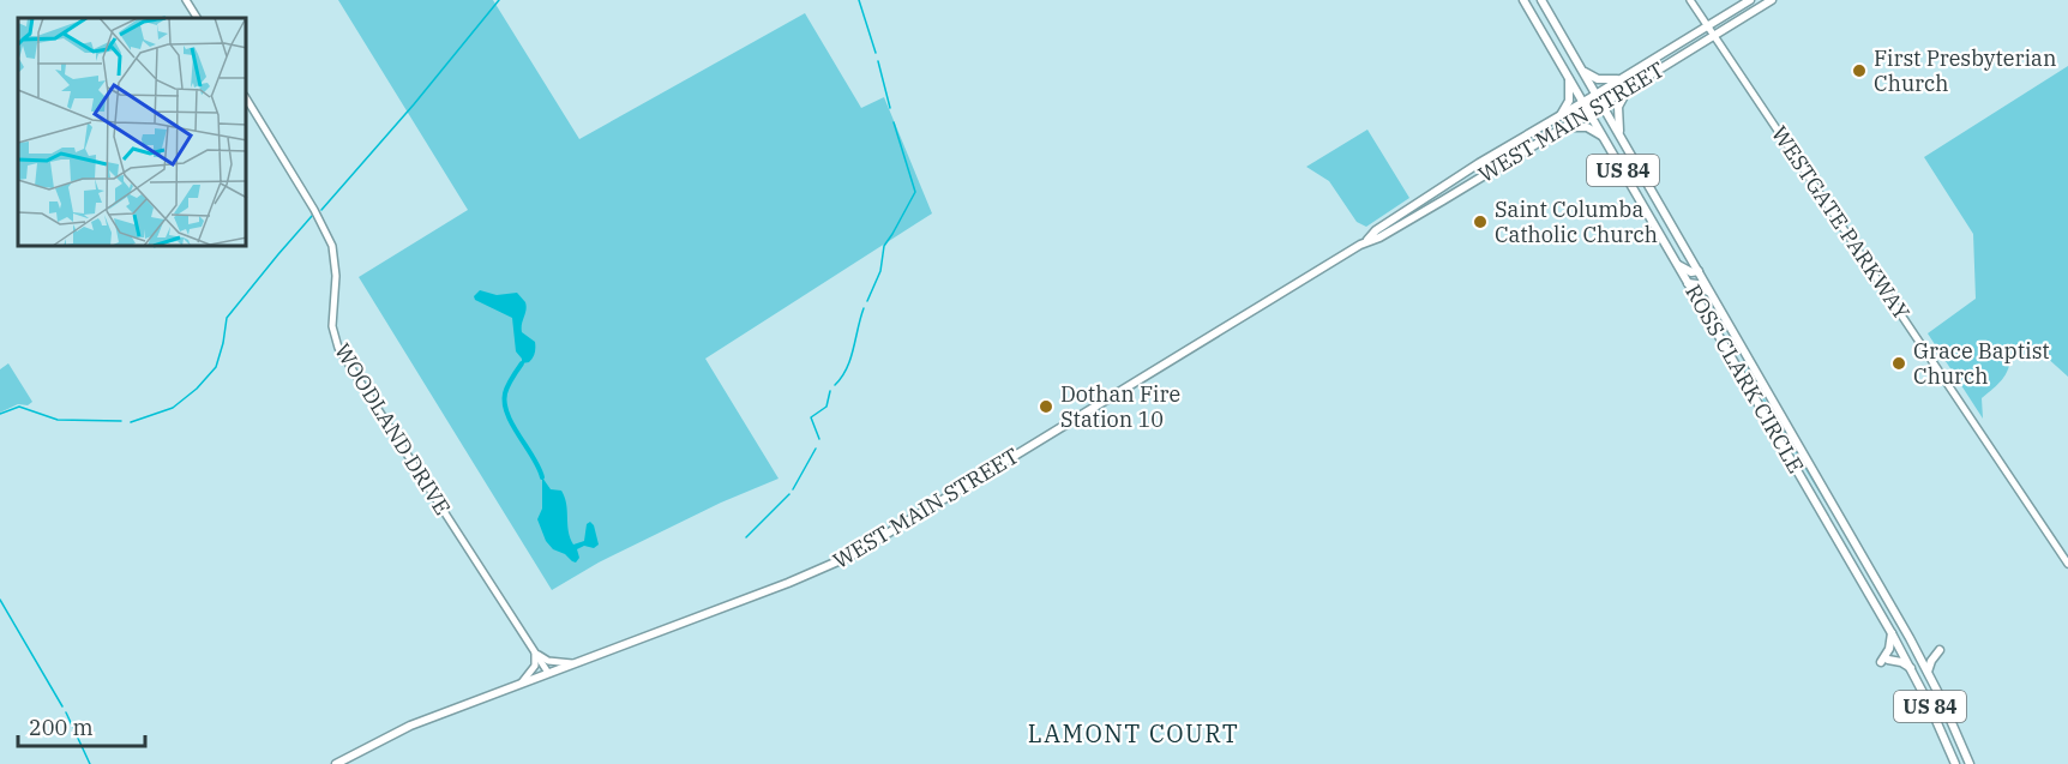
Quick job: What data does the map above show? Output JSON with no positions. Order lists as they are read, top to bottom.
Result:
{
  "streets": {
    "main road": [
      "WEST MAIN STREET",
      "US 84",
      "WESTGATE PARKWAY",
      "ROSS CLARK CIRCLE",
      "WOODLAND DRIVE"
    ]
  },
  "crossings": [
    ["WEST MAIN STREET", "US 84"],
    ["WEST MAIN STREET", "WESTGATE PARKWAY"],
    ["WEST MAIN STREET", "ROSS CLARK CIRCLE"],
    ["WEST MAIN STREET", "WOODLAND DRIVE"],
    ["US 84", "ROSS CLARK CIRCLE"]
  ],
  "districts": ["LAMONT COURT"],
  "places": [
    "First Presbyterian Church",
    "Saint Columba Catholic Church",
    "Grace Baptist Church",
    "Dothan Fire Station 10"
  ],
  "scale_bar": "200 m"
}
